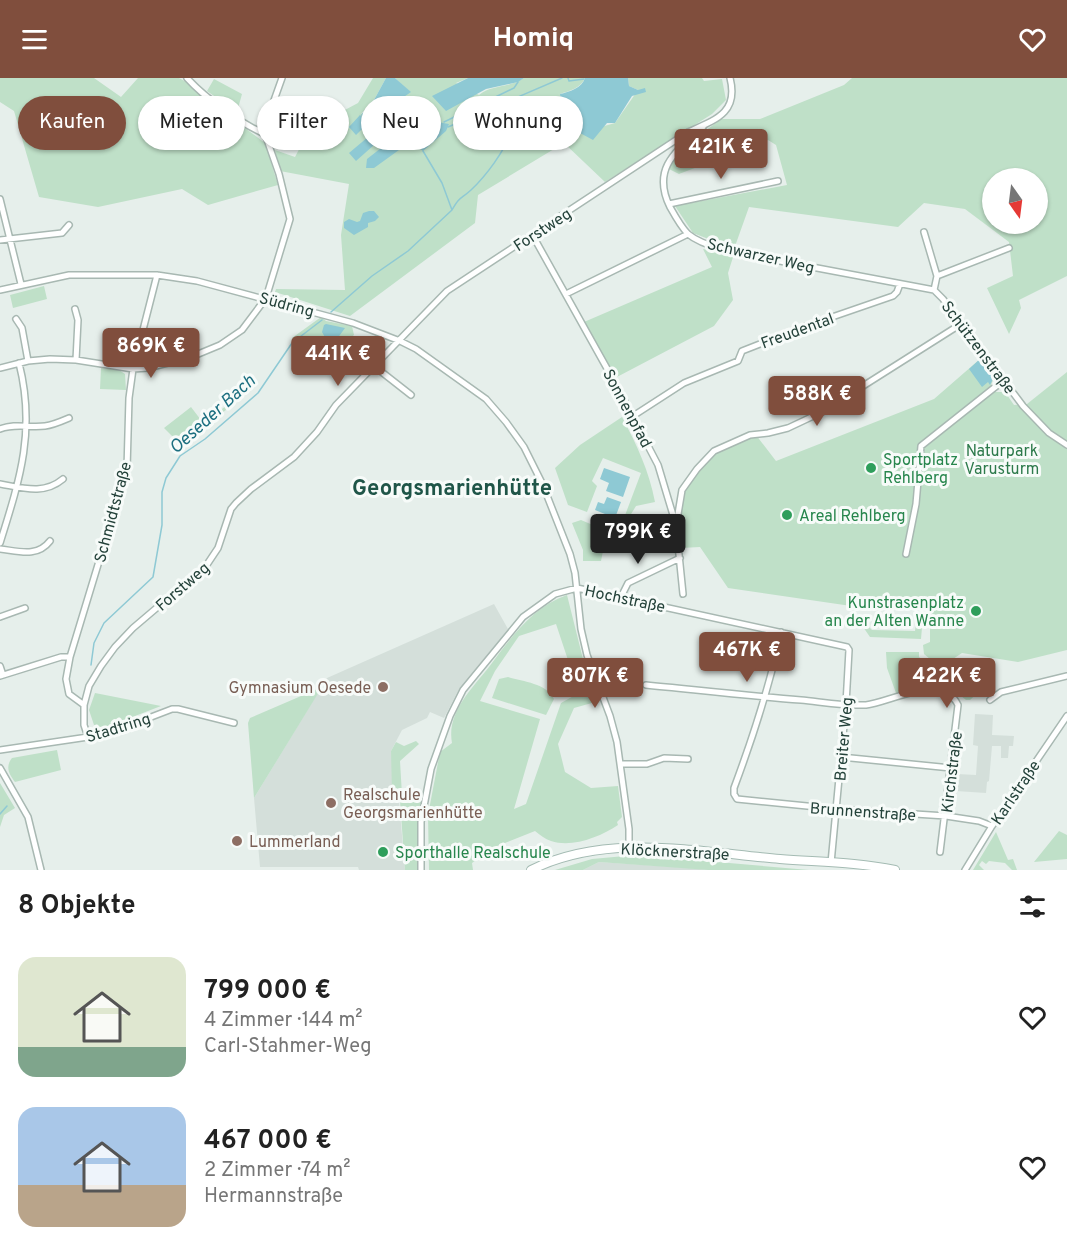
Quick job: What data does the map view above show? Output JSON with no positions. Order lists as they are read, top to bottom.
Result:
{
  "streets": {
    "main road": ["Klöcknerstraße"],
    "street": [
      "Forstweg",
      "Schwarzer Weg",
      "Südring",
      "Freudental",
      "Schützenstraße",
      "Sonnenpfad",
      "Schmidtstraße",
      "Hochstraße",
      "Stadtring",
      "Breiter Weg",
      "Kirchstraße",
      "Karlstraße",
      "Brunnenstraße"
    ]
  },
  "crossings": [
    ["Forstweg", "Schwarzer Weg"],
    ["Forstweg", "Südring"],
    ["Forstweg", "Sonnenpfad"],
    ["Forstweg", "Schmidtstraße"],
    ["Forstweg", "Stadtring"],
    ["Schwarzer Weg", "Freudental"],
    ["Schwarzer Weg", "Schützenstraße"],
    ["Südring", "Schmidtstraße"],
    ["Südring", "Hochstraße"],
    ["Südring", "Klöcknerstraße"],
    ["Freudental", "Sonnenpfad"],
    ["Hochstraße", "Breiter Weg"],
    ["Breiter Weg", "Kirchstraße"],
    ["Breiter Weg", "Brunnenstraße"],
    ["Breiter Weg", "Klöcknerstraße"],
    ["Kirchstraße", "Brunnenstraße"],
    ["Karlstraße", "Brunnenstraße"]
  ],
  "districts": ["Georgsmarienhütte"],
  "water": ["Oeseder Bach"],
  "parks": ["Naturpark Varusturm"],
  "places": [
    "Sportplatz Rehlberg",
    "Areal Rehlberg",
    "Kunstrasenplatz an der Alten Wanne",
    "Gymnasium Oesede",
    "Realschule Georgsmarienhütte",
    "Lummerland",
    "Sporthalle Realschule"
  ],
  "north": "bottom",
  "page": {
    "header": "Homiq",
    "chip": [
      "Kaufen",
      "Mieten",
      "Filter",
      "Neu",
      "Wohnung"
    ],
    "price": [
      "421K €",
      "869K €",
      "441K €",
      "588K €",
      "799K €",
      "467K €",
      "807K €",
      "422K €"
    ],
    "heading": "8 Objekte",
    "list": [
      {
        "name": "799 000 €",
        "note": "4 Zimmer · 144 m² · Carl-Stahmer-Weg"
      },
      {
        "name": "467 000 €",
        "note": "2 Zimmer · 74 m² · Hermannstraße"
      }
    ]
  }
}
